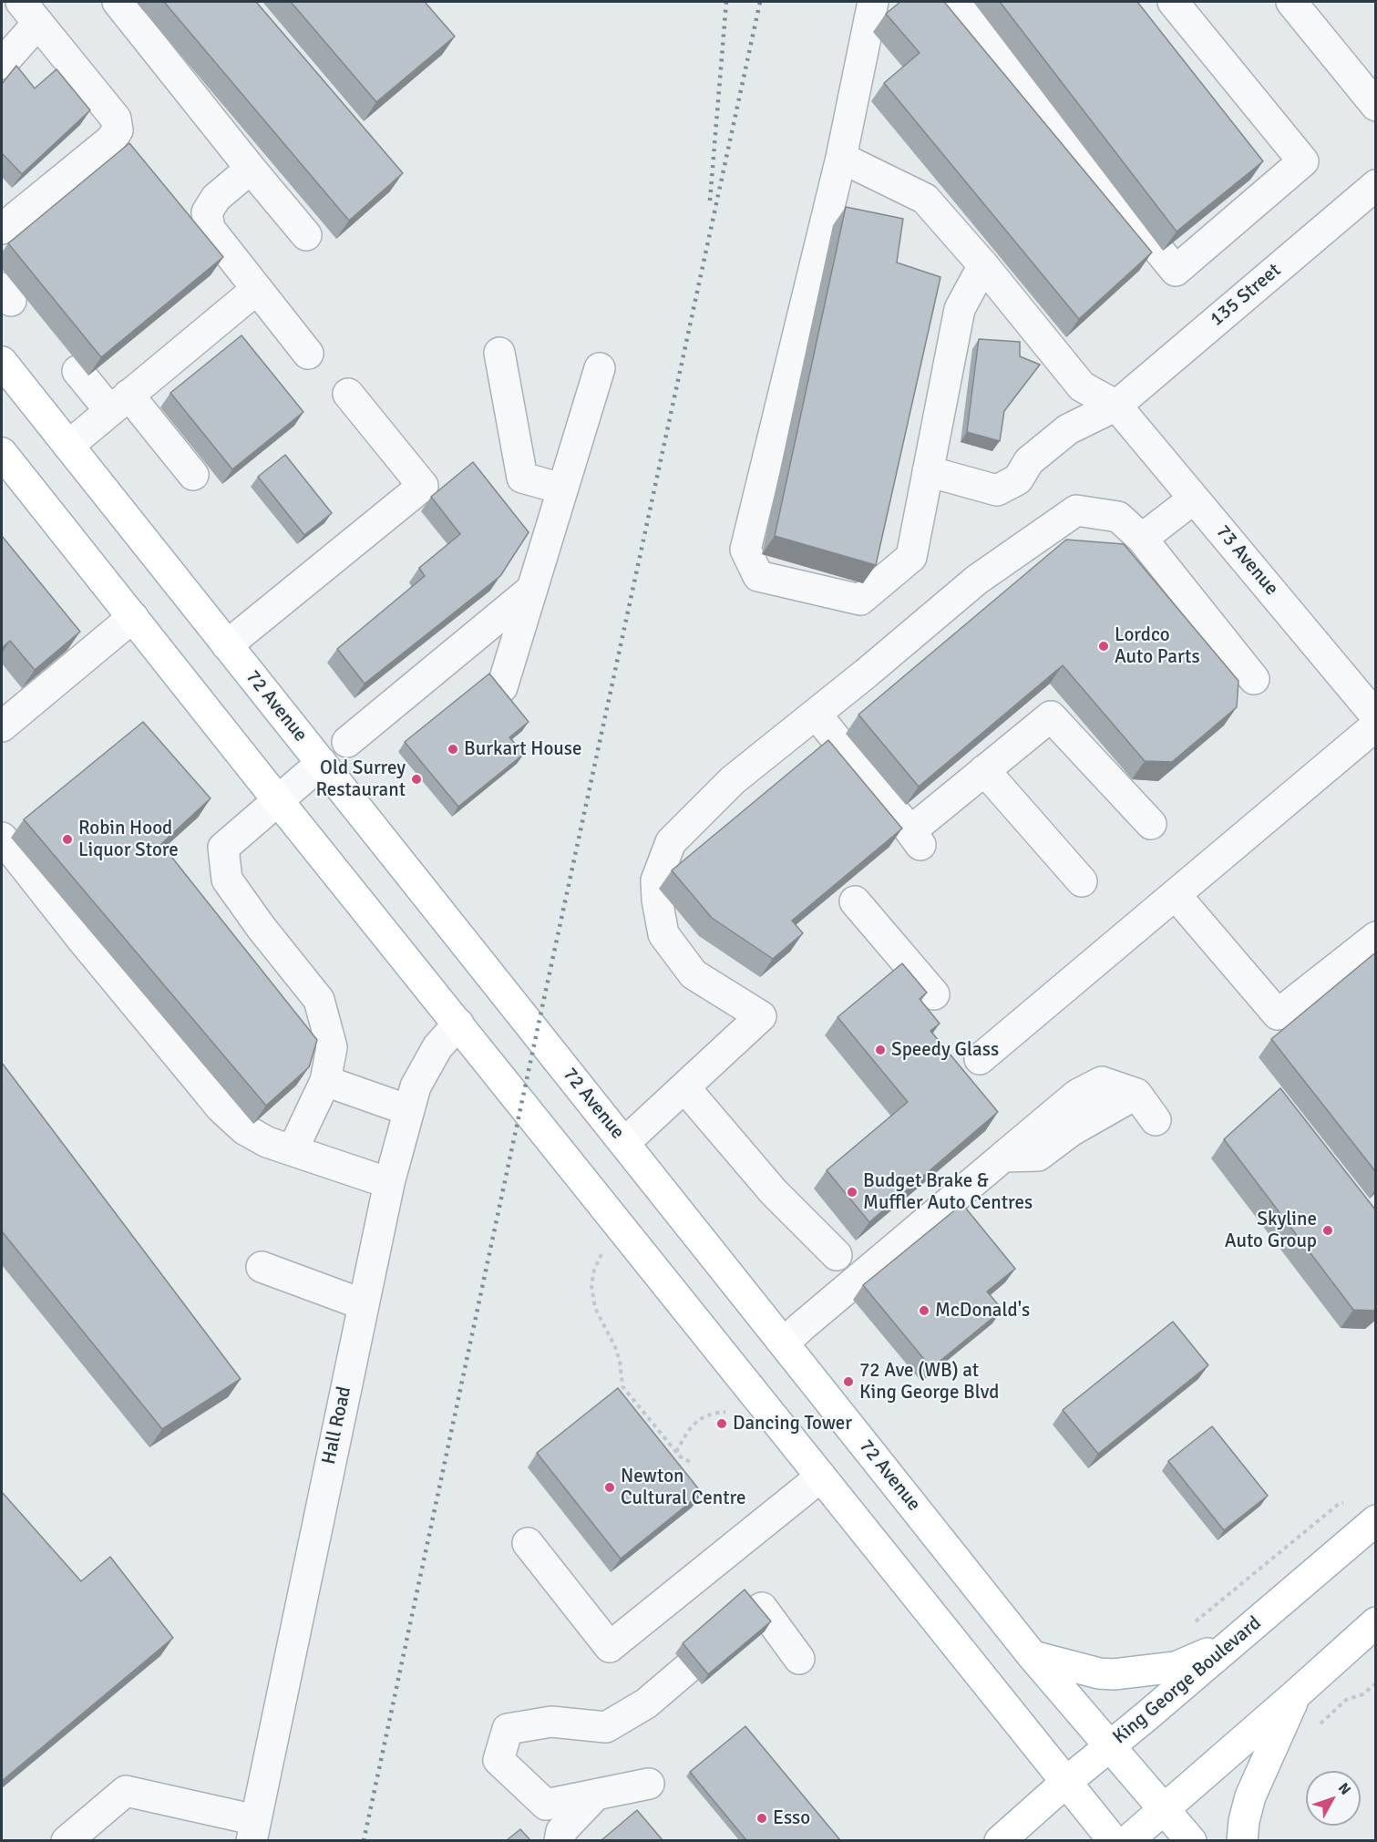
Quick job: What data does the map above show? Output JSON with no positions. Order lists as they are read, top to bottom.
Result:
{
  "streets": {
    "main road": ["72 Avenue", "King George Boulevard"],
    "street": ["135 Street", "73 Avenue", "Hall Road"]
  },
  "crossings": [
    ["135 Street", "73 Avenue"],
    ["72 Avenue", "King George Boulevard"]
  ],
  "places": [
    "Lordco Auto Parts",
    "Burkart House",
    "Old Surrey Restaurant",
    "Robin Hood Liquor Store",
    "Speedy Glass",
    "Budget Brake & Muffler Auto Centres",
    "Skyline Auto Group",
    "McDonald's",
    "72 Ave (WB) at King George Blvd",
    "Dancing Tower",
    "Newton Cultural Centre",
    "Esso"
  ],
  "north": "top right"
}
